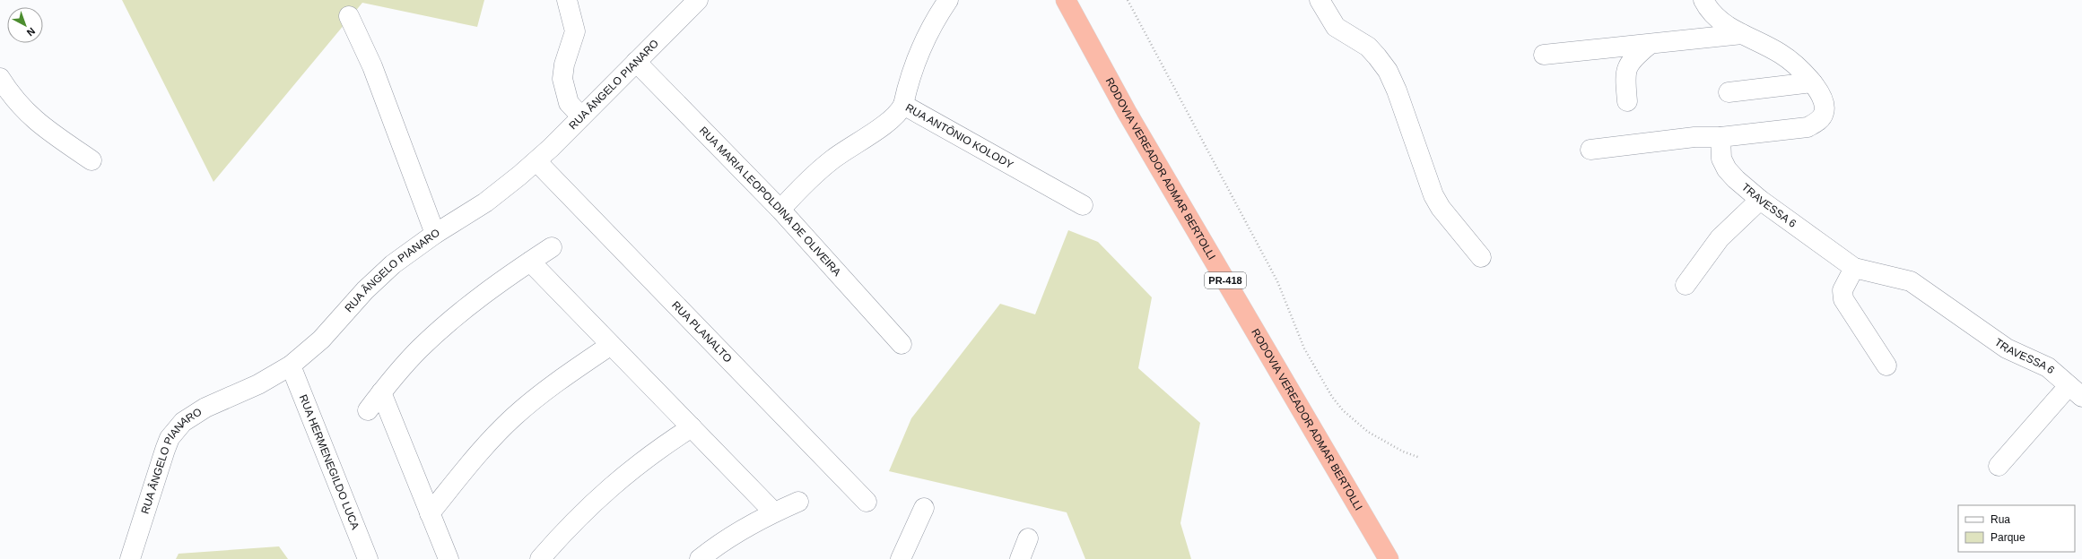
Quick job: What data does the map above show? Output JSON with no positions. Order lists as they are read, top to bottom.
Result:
{
  "streets": {
    "highway": ["RODOVIA VEREADOR ADMAR BERTOLLI", "PR-418"],
    "street": [
      "RUA ÂNGELO PIANARO",
      "RUA ANTÔNIO KOLODY",
      "RUA MARIA LEOPOLDINA DE OLIVEIRA",
      "TRAVESSA 6",
      "RUA PLANALTO",
      "RUA HERMENEGILDO LUCA"
    ]
  },
  "crossings": [
    ["RUA ÂNGELO PIANARO", "RUA MARIA LEOPOLDINA DE OLIVEIRA"],
    ["RUA ÂNGELO PIANARO", "RUA PLANALTO"],
    ["RUA ÂNGELO PIANARO", "RUA HERMENEGILDO LUCA"],
    ["RUA ANTÔNIO KOLODY", "RUA MARIA LEOPOLDINA DE OLIVEIRA"]
  ],
  "legend": ["Rua", "Parque"],
  "north": "bottom right"
}
